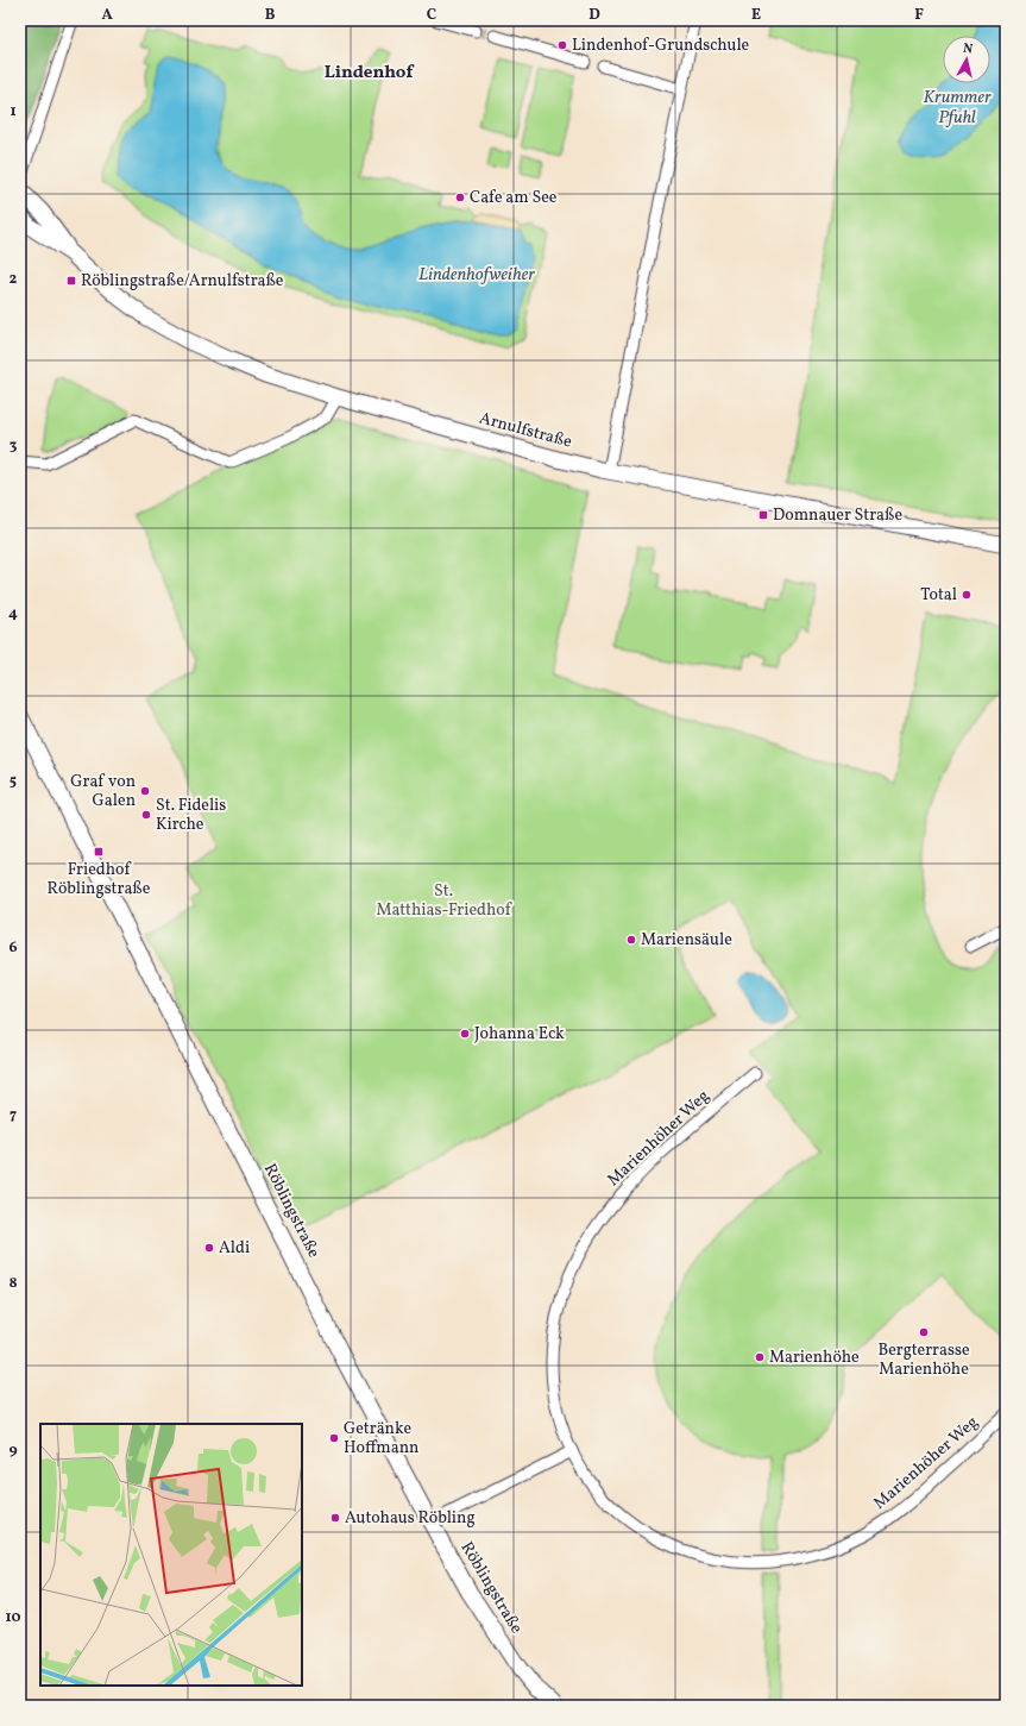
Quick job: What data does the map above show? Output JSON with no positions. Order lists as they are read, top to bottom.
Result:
{
  "streets": {
    "main road": ["Arnulfstraße", "Röblingstraße"],
    "street": ["Marienhöher Weg"]
  },
  "districts": ["Lindenhof"],
  "water": ["Krummer Pfuhl", "Lindenhofweiher"],
  "parks": ["St. Matthias-Friedhof"],
  "places": {
    "other": [
      "Lindenhof-Grundschule",
      "Cafe am See",
      "Total",
      "Graf von Galen",
      "St. Fidelis Kirche",
      "Mariensäule",
      "Johanna Eck",
      "Aldi",
      "Bergterrasse Marienhöhe",
      "Marienhöhe",
      "Getränke Hoffmann",
      "Autohaus Röbling"
    ],
    "transit": ["Röblingstraße/Arnulfstraße", "Domnauer Straße", "Friedhof Röblingstraße"]
  },
  "north": "top",
  "grid": {
    "columns": [
      "A",
      "B",
      "C",
      "D",
      "E",
      "F"
    ],
    "rows": [
      "1",
      "2",
      "3",
      "4",
      "5",
      "6",
      "7",
      "8",
      "9",
      "10"
    ]
  }
}
